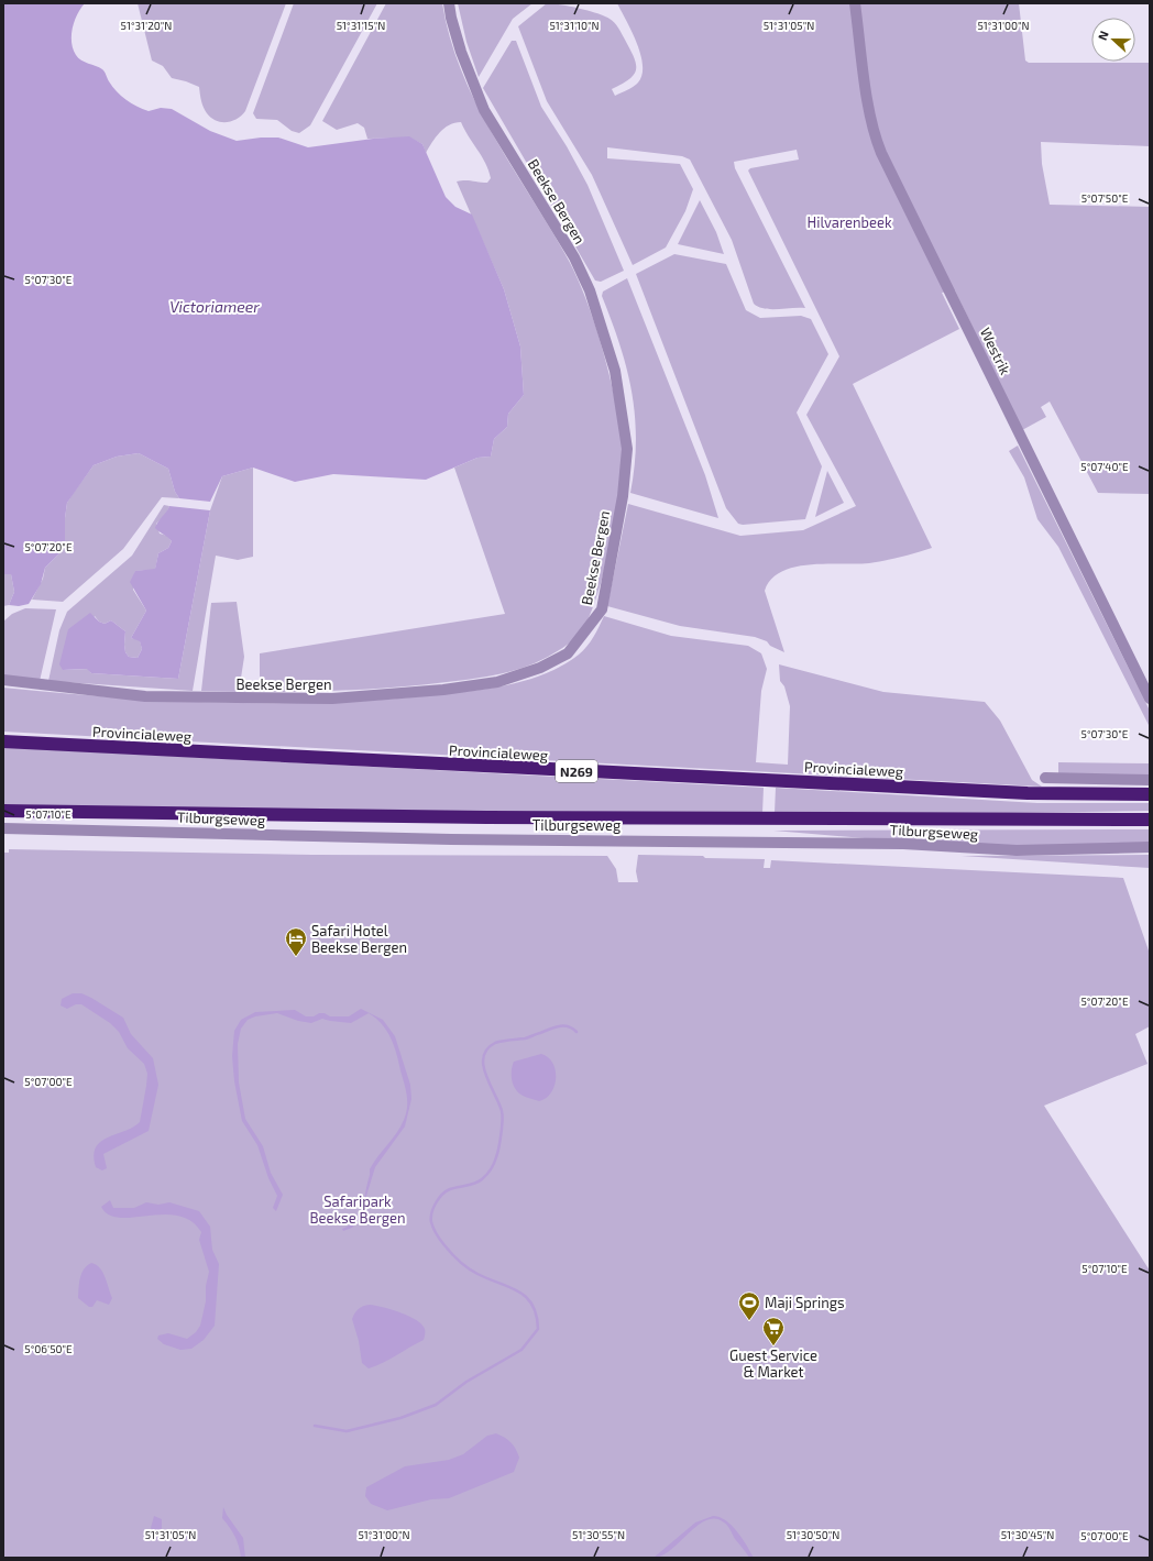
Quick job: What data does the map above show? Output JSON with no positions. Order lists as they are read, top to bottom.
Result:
{
  "streets": {
    "highway": ["Provincialeweg", "N269"],
    "street": ["Beekse Bergen", "Westrik", "Tilburgseweg"]
  },
  "water": ["Victoriameer"],
  "parks": ["Hilvarenbeek", "Safaripark Beekse Bergen"],
  "places": {
    "hotel": ["Safari Hotel Beekse Bergen"],
    "sports": ["Maji Springs"],
    "supermarket": ["Guest Service & Market"]
  },
  "north": "left",
  "coordinates": [
    "51°31'20\"N",
    "51°31'15\"N",
    "51°31'10\"N",
    "51°31'05\"N",
    "51°31'00\"N",
    "5°07'50\"E",
    "5°07'30\"E",
    "5°07'40\"E",
    "5°07'20\"E",
    "5°07'10\"E",
    "5°07'00\"E",
    "5°06'50\"E",
    "51°30'55\"N",
    "51°30'50\"N",
    "51°30'45\"N"
  ]
}
